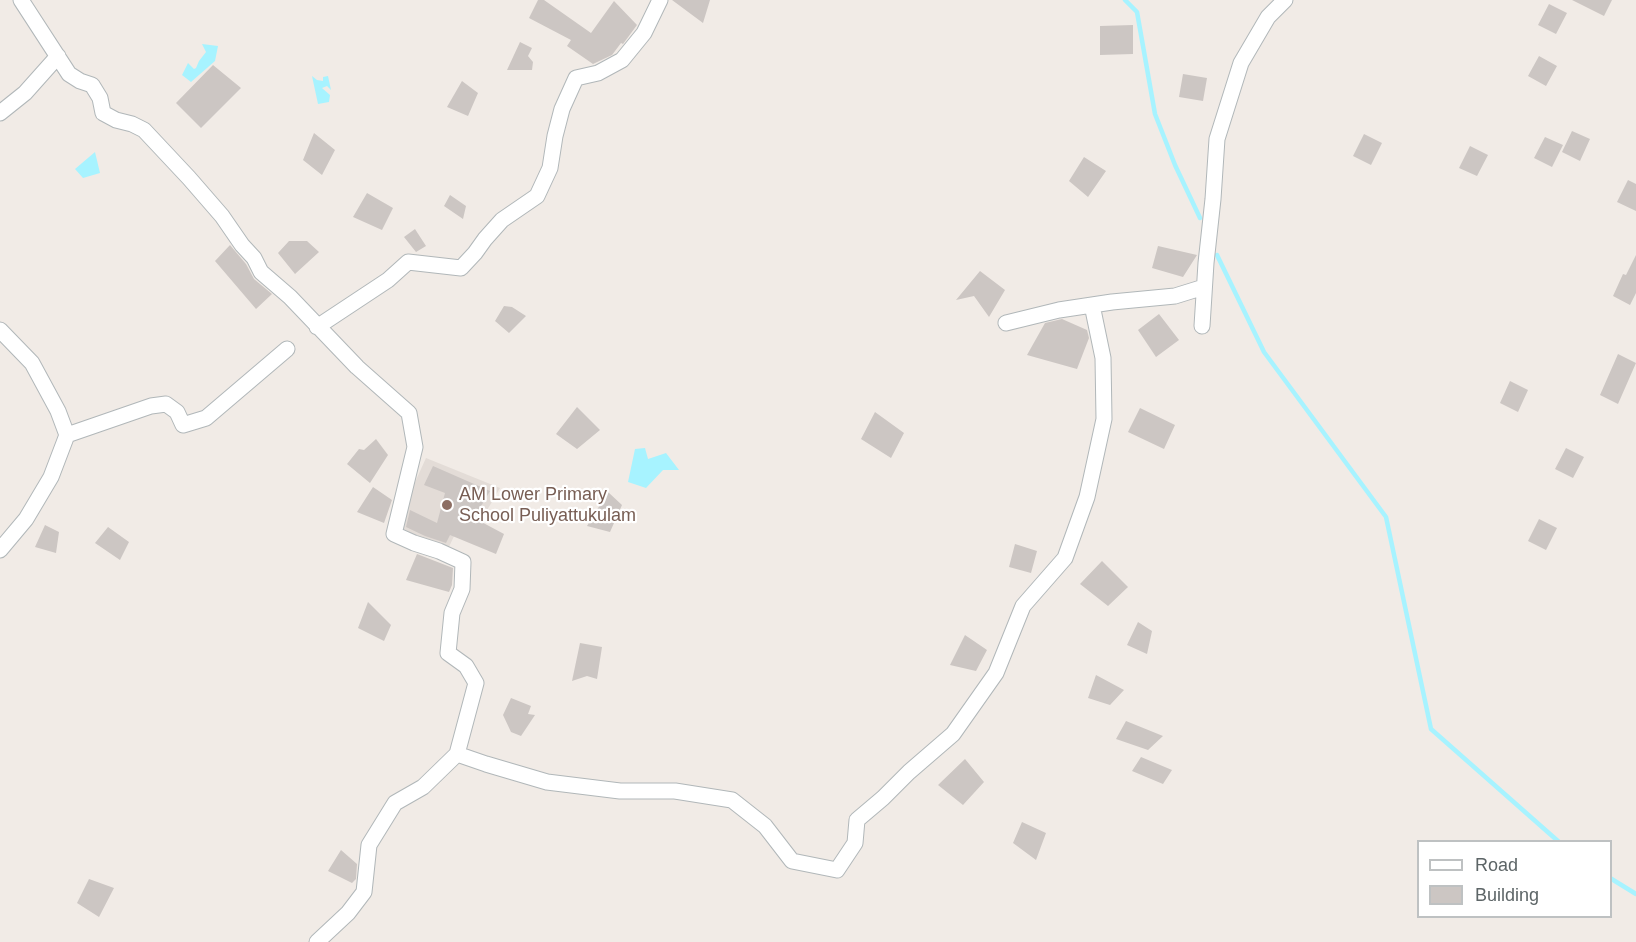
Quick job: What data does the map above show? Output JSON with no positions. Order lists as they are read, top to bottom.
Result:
{
  "places": ["AM Lower Primary School Puliyattukulam"],
  "legend": ["Road", "Building"]
}
